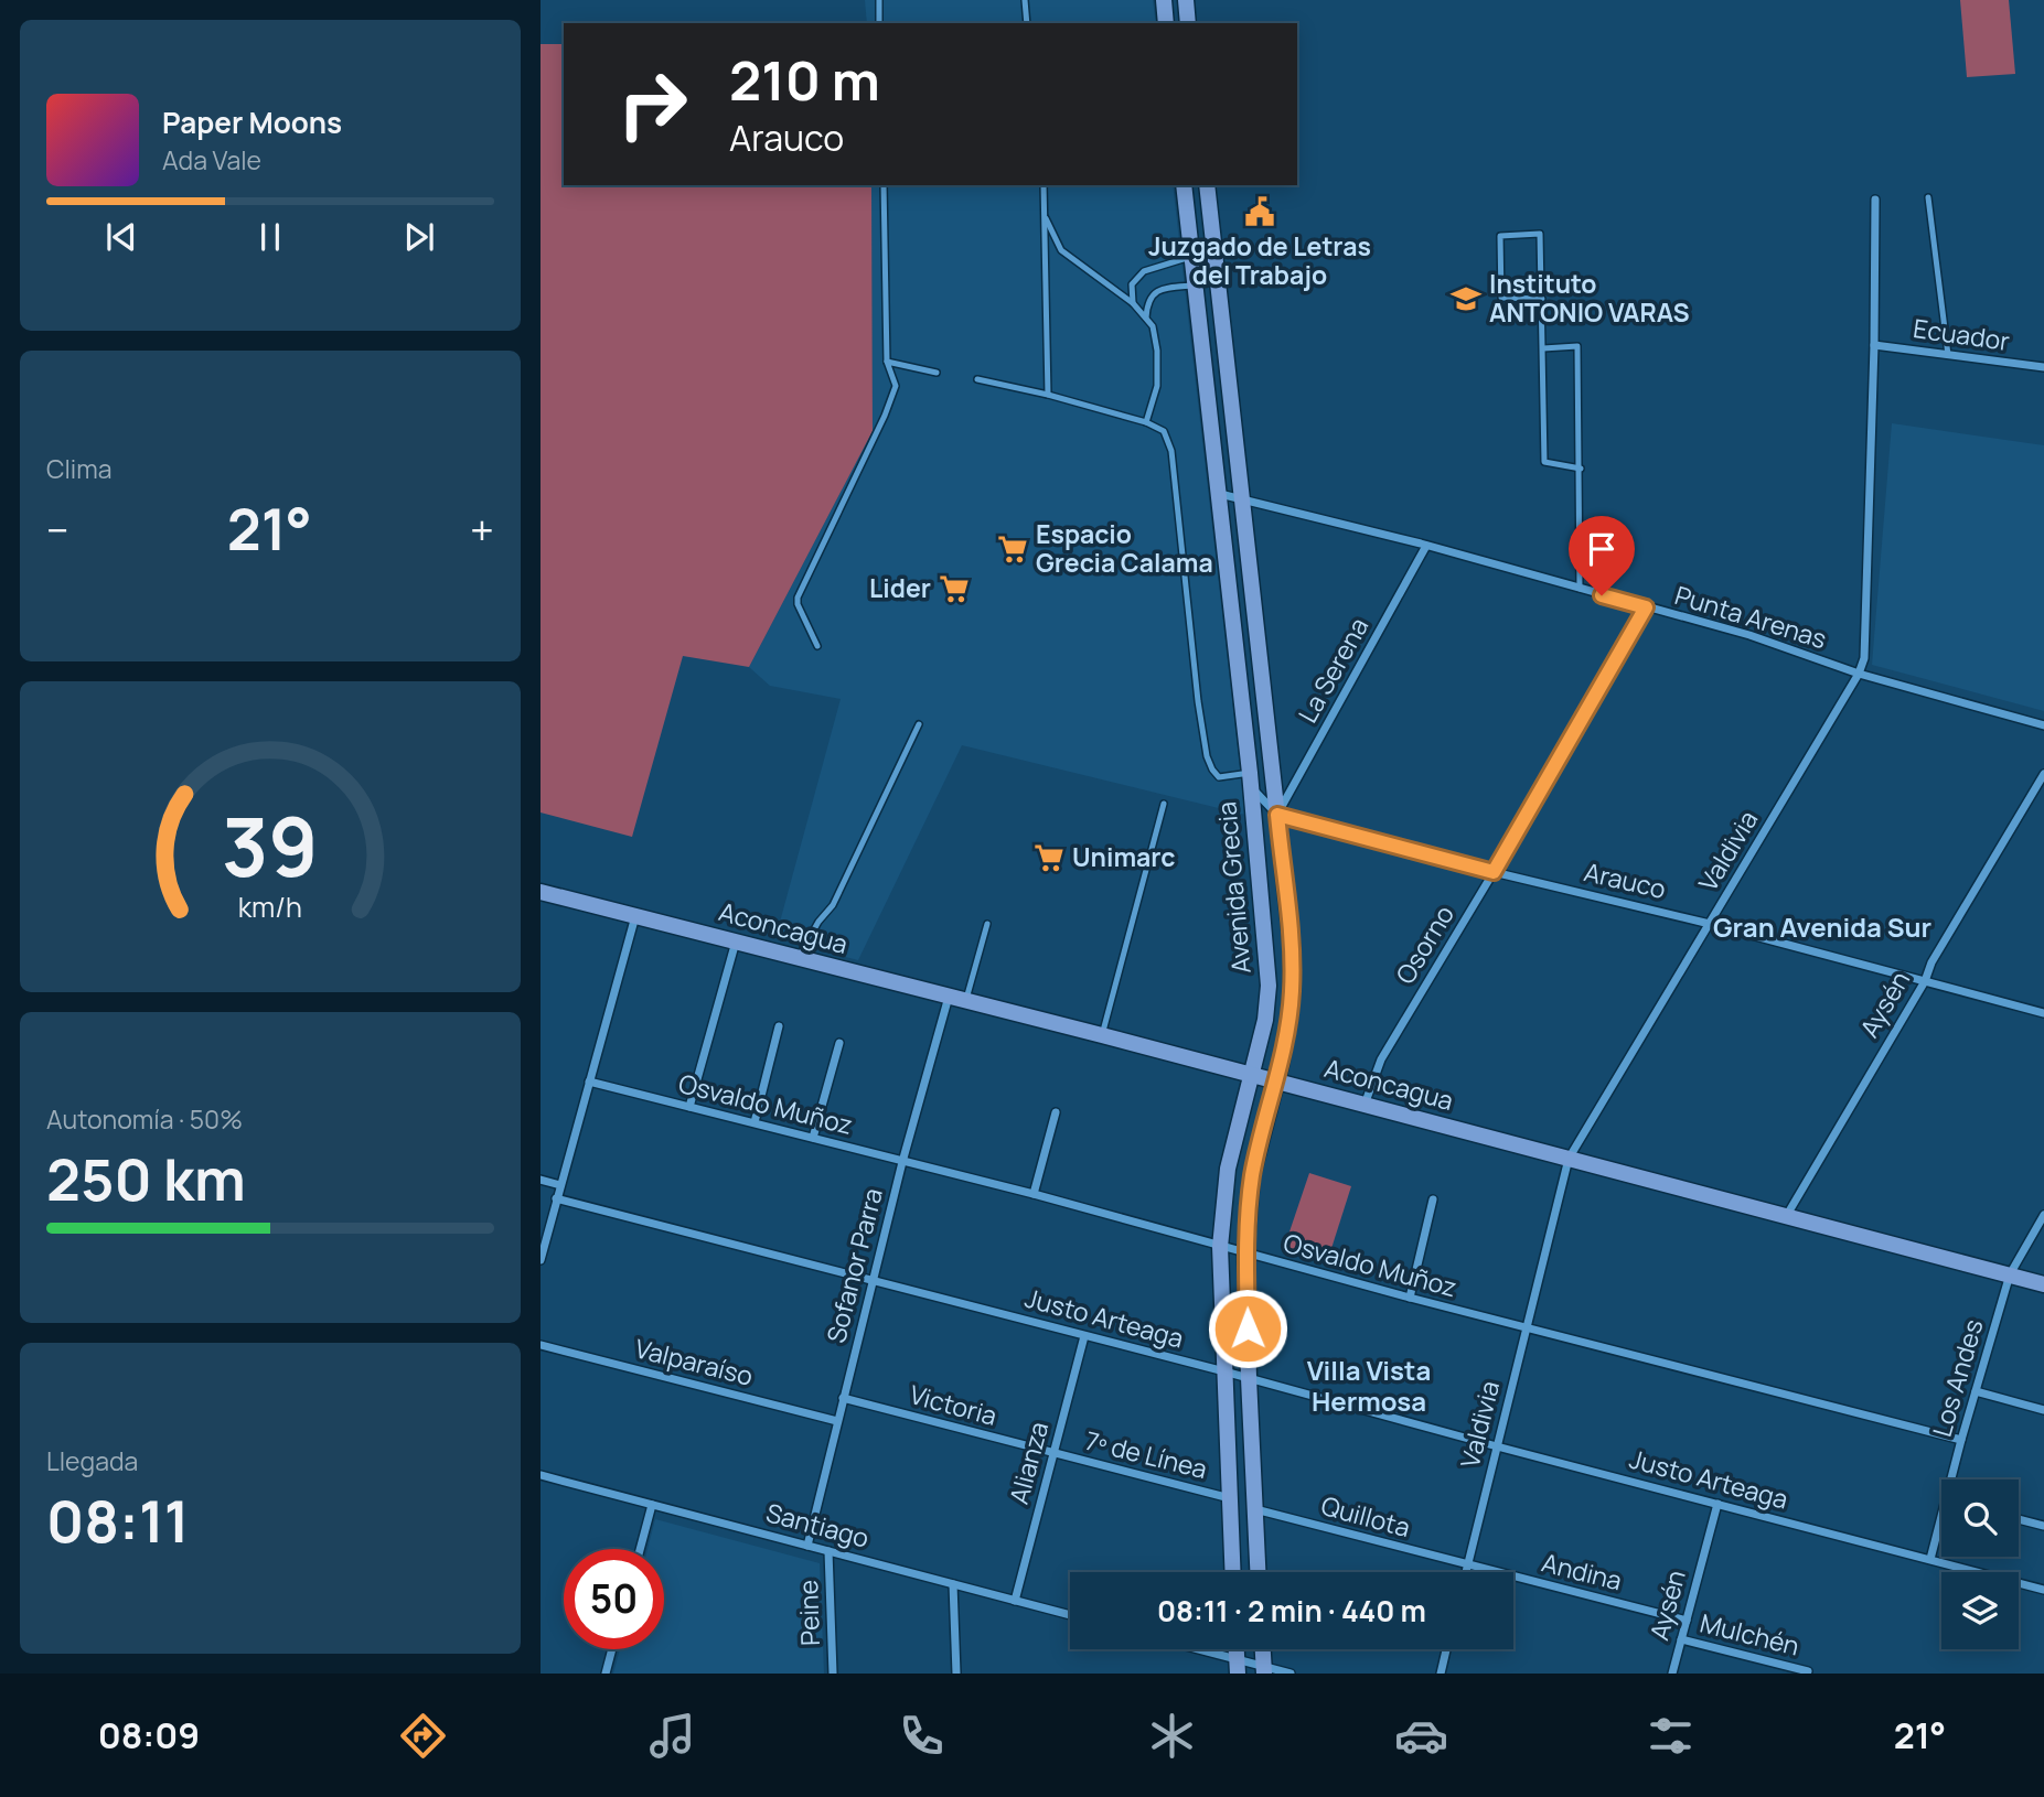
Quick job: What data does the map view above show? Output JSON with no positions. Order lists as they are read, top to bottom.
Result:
{
  "streets": {
    "main road": ["Avenida Grecia", "Aconcagua"],
    "street": [
      "Ecuador",
      "Punta Arenas",
      "La Serena",
      "Valdivia",
      "Arauco",
      "Osorno",
      "Aysén",
      "Osvaldo Muñoz",
      "Sofanor Parra",
      "Justo Arteaga",
      "Valparaíso",
      "Los Andes",
      "Victoria",
      "7º de Línea",
      "Alianza",
      "Quillota",
      "Santiago",
      "Andina",
      "Peine",
      "Mulchén"
    ]
  },
  "crossings": [
    ["Ecuador", "Valdivia"],
    ["Punta Arenas", "La Serena"],
    ["Punta Arenas", "Valdivia"],
    ["Punta Arenas", "Avenida Grecia"],
    ["Punta Arenas", "Osorno"],
    ["La Serena", "Arauco"],
    ["La Serena", "Avenida Grecia"],
    ["Valdivia", "Arauco"],
    ["Valdivia", "Aconcagua"],
    ["Valdivia", "Osvaldo Muñoz"],
    ["Valdivia", "Justo Arteaga"],
    ["Valdivia", "Quillota"],
    ["Valdivia", "Andina"],
    ["Arauco", "Avenida Grecia"],
    ["Arauco", "Osorno"],
    ["Arauco", "Aysén"],
    ["Avenida Grecia", "Aconcagua"],
    ["Avenida Grecia", "Osvaldo Muñoz"],
    ["Avenida Grecia", "Justo Arteaga"],
    ["Avenida Grecia", "7º de Línea"],
    ["Avenida Grecia", "Quillota"],
    ["Aconcagua", "Osorno"],
    ["Aconcagua", "Aysén"],
    ["Aconcagua", "Sofanor Parra"],
    ["Aconcagua", "Los Andes"],
    ["Aysén", "Justo Arteaga"],
    ["Aysén", "Andina"],
    ["Aysén", "Mulchén"],
    ["Osvaldo Muñoz", "Sofanor Parra"],
    ["Osvaldo Muñoz", "Los Andes"],
    ["Sofanor Parra", "Justo Arteaga"],
    ["Sofanor Parra", "Valparaíso"],
    ["Sofanor Parra", "Victoria"],
    ["Sofanor Parra", "Santiago"],
    ["Justo Arteaga", "Los Andes"],
    ["Justo Arteaga", "Alianza"],
    ["Victoria", "7º de Línea"],
    ["Victoria", "Alianza"],
    ["7º de Línea", "Alianza"],
    ["Alianza", "Santiago"],
    ["Quillota", "Andina"],
    ["Santiago", "Peine"]
  ],
  "districts": ["Gran Avenida Sur", "Villa Vista Hermosa"],
  "places": {
    "public building": ["Juzgado de Letras del Trabajo"],
    "school or university": ["Instituto ANTONIO VARAS"],
    "supermarket": ["Espacio Grecia Calama", "Lider", "Unimarc"]
  },
  "page": {
    "turn": ["210 m", "Arauco"],
    "song": ["Paper Moons", "Ada Vale"],
    "tile": [
      "Clima",
      ["Autonomía · 50%", "250 km"],
      ["Llegada", "08:11"]
    ],
    "heat": ["−", "21°", "+"],
    "limit": "50",
    "trip": "08:11 · 2 min · 440 m",
    "tabs": ["08:09", "21°"],
    "gauge": ["39", "km/h"]
  }
}
